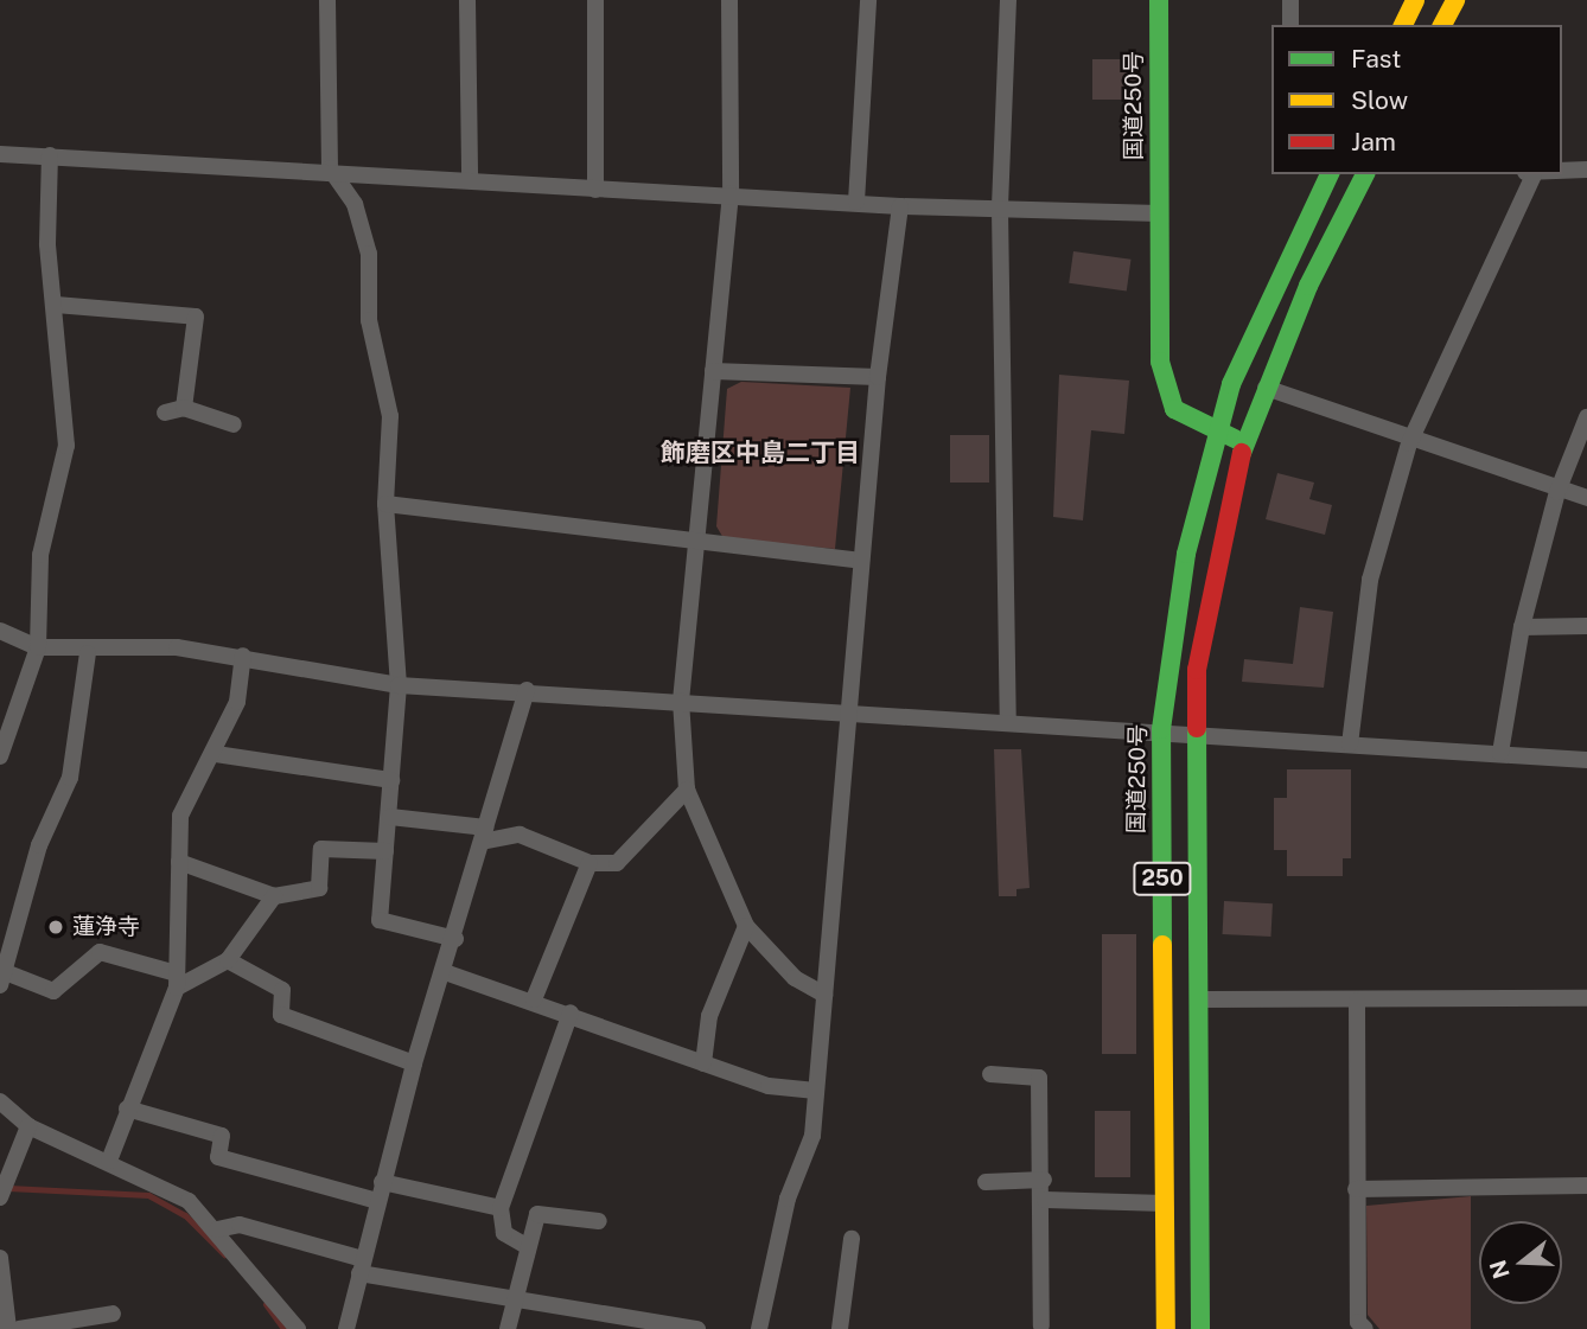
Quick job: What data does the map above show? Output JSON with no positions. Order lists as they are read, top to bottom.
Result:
{
  "streets": {
    "highway": ["国道250号", "250"]
  },
  "crossings": [
    ["国道250号", "250"]
  ],
  "districts": ["飾磨区中島二丁目"],
  "places": ["蓮浄寺"],
  "legend": ["Fast", "Slow", "Jam"],
  "north": "left"
}
